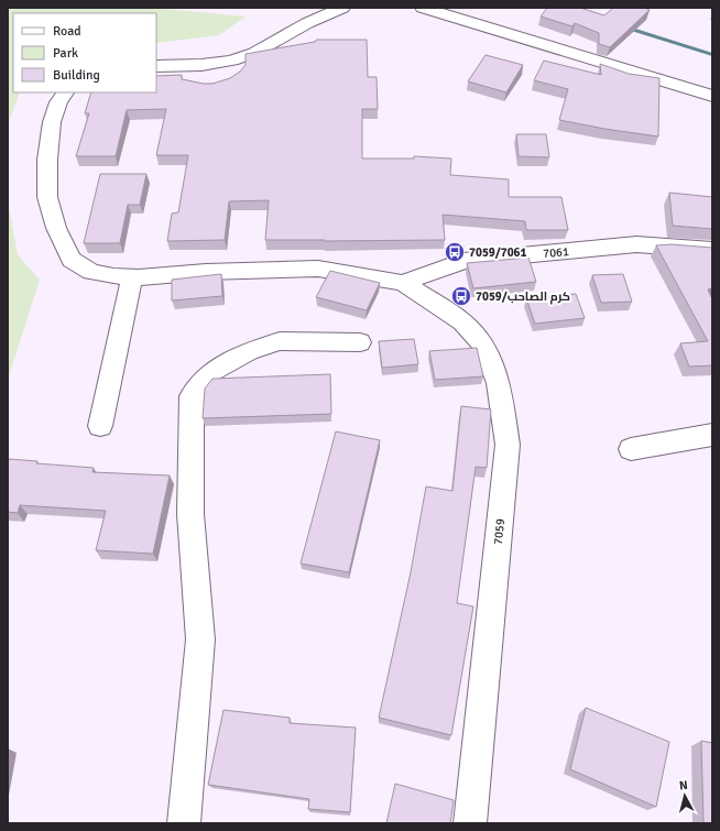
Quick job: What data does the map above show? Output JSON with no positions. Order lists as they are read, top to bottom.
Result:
{
  "streets": {
    "street": ["7061", "7059"]
  },
  "crossings": [
    ["7061", "7059"]
  ],
  "places": {
    "bus stop": ["7059/7061", "كرم الصاحب/7059"]
  },
  "legend": ["Road", "Park", "Building"],
  "north": "top"
}
